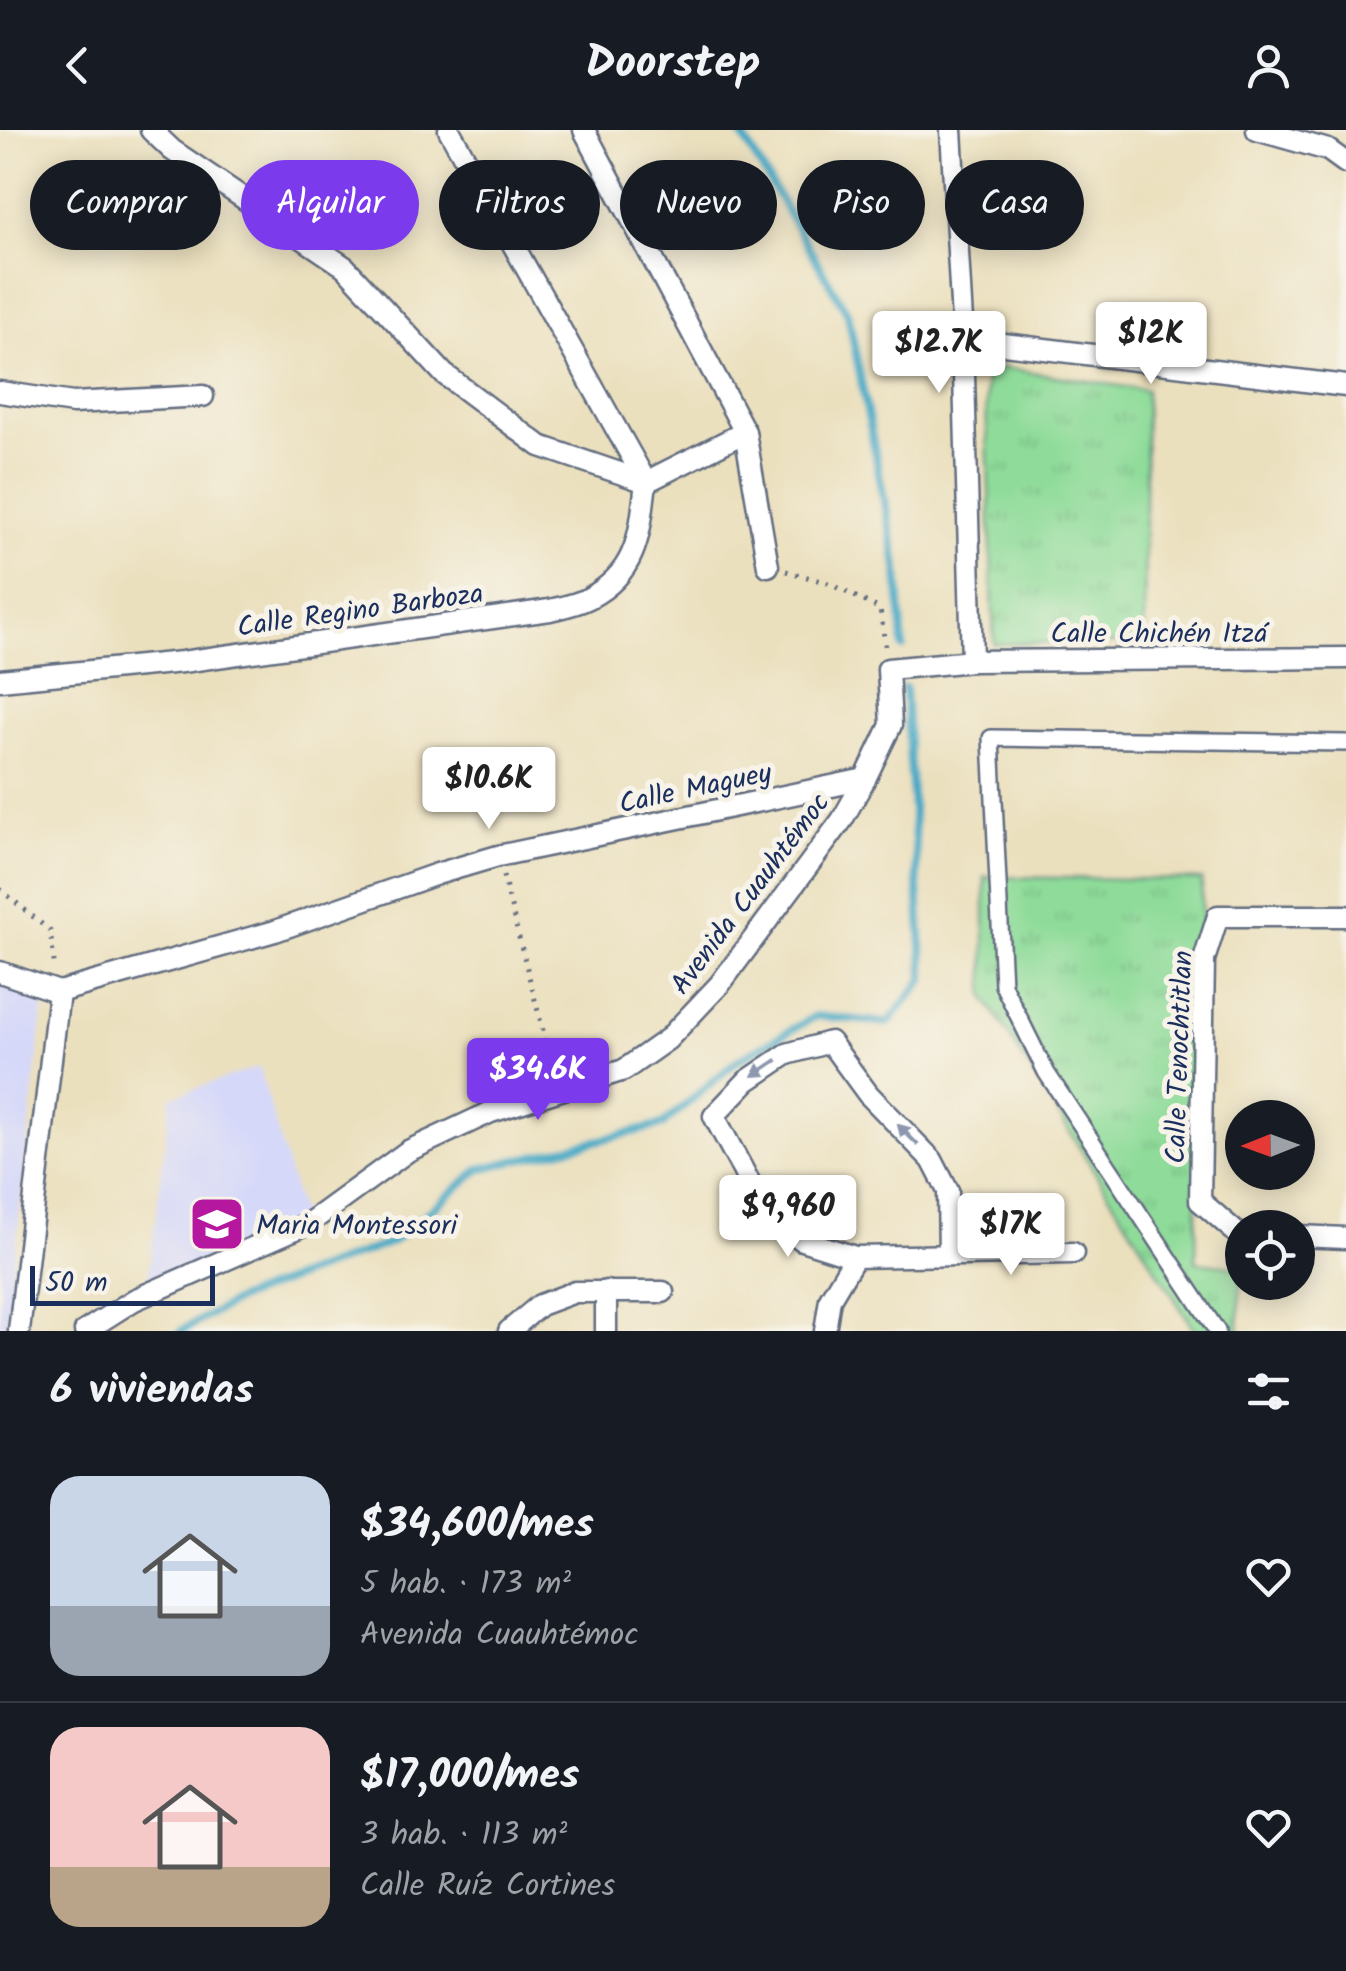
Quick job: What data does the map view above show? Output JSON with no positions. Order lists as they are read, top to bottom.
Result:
{
  "streets": {
    "street": [
      "Calle Regino Barboza",
      "Calle Chichén Itzá",
      "Calle Maguey",
      "Avenida Cuauhtémoc",
      "Calle Tenochtitlan"
    ]
  },
  "crossings": [
    ["Calle Maguey", "Avenida Cuauhtémoc"]
  ],
  "places": {
    "school or university": ["Maria Montessori"]
  },
  "scale_bar": "50 m",
  "north": "left",
  "page": {
    "header": "Doorstep",
    "chip": [
      "Comprar",
      "Alquilar",
      "Filtros",
      "Nuevo",
      "Piso",
      "Casa"
    ],
    "price": [
      "$12K",
      "$12.7K",
      "$10.6K",
      "$34.6K",
      "$9,960",
      "$17K"
    ],
    "scale": "50 m",
    "heading": "6 viviendas",
    "list": [
      {
        "name": "$34,600/mes",
        "note": "5 hab. · 173 m² · Avenida Cuauhtémoc"
      },
      {
        "name": "$17,000/mes",
        "note": "3 hab. · 113 m² · Calle Ruíz Cortines"
      }
    ]
  }
}
